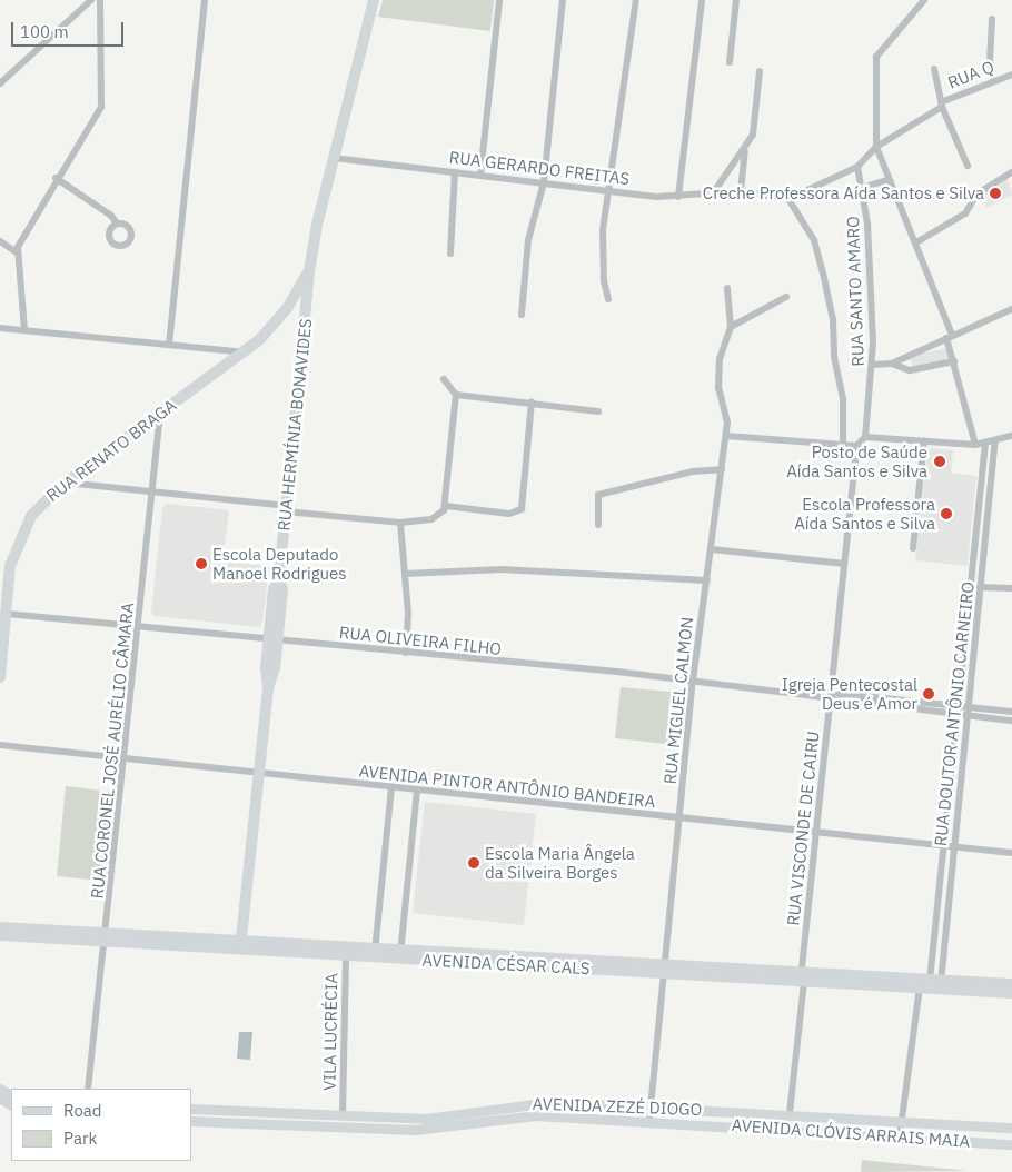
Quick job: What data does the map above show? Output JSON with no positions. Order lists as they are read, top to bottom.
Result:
{
  "streets": {
    "main road": [
      "RUA HERMÍNIA BONAVIDES",
      "RUA RENATO BRAGA",
      "AVENIDA CÉSAR CALS",
      "AVENIDA ZEZÉ DIOGO",
      "AVENIDA CLÓVIS ARRAIS MAIA"
    ],
    "street": [
      "RUA Q",
      "RUA GERARDO FREITAS",
      "RUA SANTO AMARO",
      "RUA OLIVEIRA FILHO",
      "RUA MIGUEL CALMON",
      "RUA DOUTOR ANTÔNIO CARNEIRO",
      "RUA CORONEL JOSÉ AURÉLIO CÂMARA",
      "AVENIDA PINTOR ANTÔNIO BANDEIRA",
      "RUA VISCONDE DE CAIRU",
      "VILA LUCRÉCIA"
    ]
  },
  "crossings": [
    ["RUA Q", "RUA SANTO AMARO"],
    ["RUA HERMÍNIA BONAVIDES", "RUA RENATO BRAGA"],
    ["RUA HERMÍNIA BONAVIDES", "RUA OLIVEIRA FILHO"],
    ["RUA HERMÍNIA BONAVIDES", "AVENIDA PINTOR ANTÔNIO BANDEIRA"],
    ["RUA HERMÍNIA BONAVIDES", "AVENIDA CÉSAR CALS"],
    ["RUA RENATO BRAGA", "RUA OLIVEIRA FILHO"],
    ["RUA RENATO BRAGA", "RUA CORONEL JOSÉ AURÉLIO CÂMARA"],
    ["RUA OLIVEIRA FILHO", "RUA MIGUEL CALMON"],
    ["RUA OLIVEIRA FILHO", "RUA DOUTOR ANTÔNIO CARNEIRO"],
    ["RUA OLIVEIRA FILHO", "RUA CORONEL JOSÉ AURÉLIO CÂMARA"],
    ["RUA OLIVEIRA FILHO", "RUA VISCONDE DE CAIRU"],
    ["RUA MIGUEL CALMON", "AVENIDA PINTOR ANTÔNIO BANDEIRA"],
    ["RUA MIGUEL CALMON", "AVENIDA CÉSAR CALS"],
    ["RUA MIGUEL CALMON", "AVENIDA ZEZÉ DIOGO"],
    ["RUA MIGUEL CALMON", "AVENIDA CLÓVIS ARRAIS MAIA"],
    ["RUA DOUTOR ANTÔNIO CARNEIRO", "AVENIDA PINTOR ANTÔNIO BANDEIRA"],
    ["RUA DOUTOR ANTÔNIO CARNEIRO", "AVENIDA CÉSAR CALS"],
    ["RUA DOUTOR ANTÔNIO CARNEIRO", "AVENIDA ZEZÉ DIOGO"],
    ["RUA DOUTOR ANTÔNIO CARNEIRO", "AVENIDA CLÓVIS ARRAIS MAIA"],
    ["RUA CORONEL JOSÉ AURÉLIO CÂMARA", "AVENIDA PINTOR ANTÔNIO BANDEIRA"],
    ["RUA CORONEL JOSÉ AURÉLIO CÂMARA", "AVENIDA CÉSAR CALS"],
    ["AVENIDA PINTOR ANTÔNIO BANDEIRA", "RUA VISCONDE DE CAIRU"],
    ["RUA VISCONDE DE CAIRU", "AVENIDA CÉSAR CALS"],
    ["RUA VISCONDE DE CAIRU", "AVENIDA ZEZÉ DIOGO"],
    ["AVENIDA CÉSAR CALS", "VILA LUCRÉCIA"],
    ["VILA LUCRÉCIA", "AVENIDA ZEZÉ DIOGO"]
  ],
  "places": [
    "Creche Professora Aída Santos e Silva",
    "Posto de Saúde Aída Santos e Silva",
    "Escola Professora Aída Santos e Silva",
    "Escola Deputado Manoel Rodrigues",
    "Igreja Pentecostal Deus é Amor",
    "Escola Maria Ângela da Silveira Borges"
  ],
  "legend": ["Road", "Park"],
  "scale_bar": "100 m"
}
